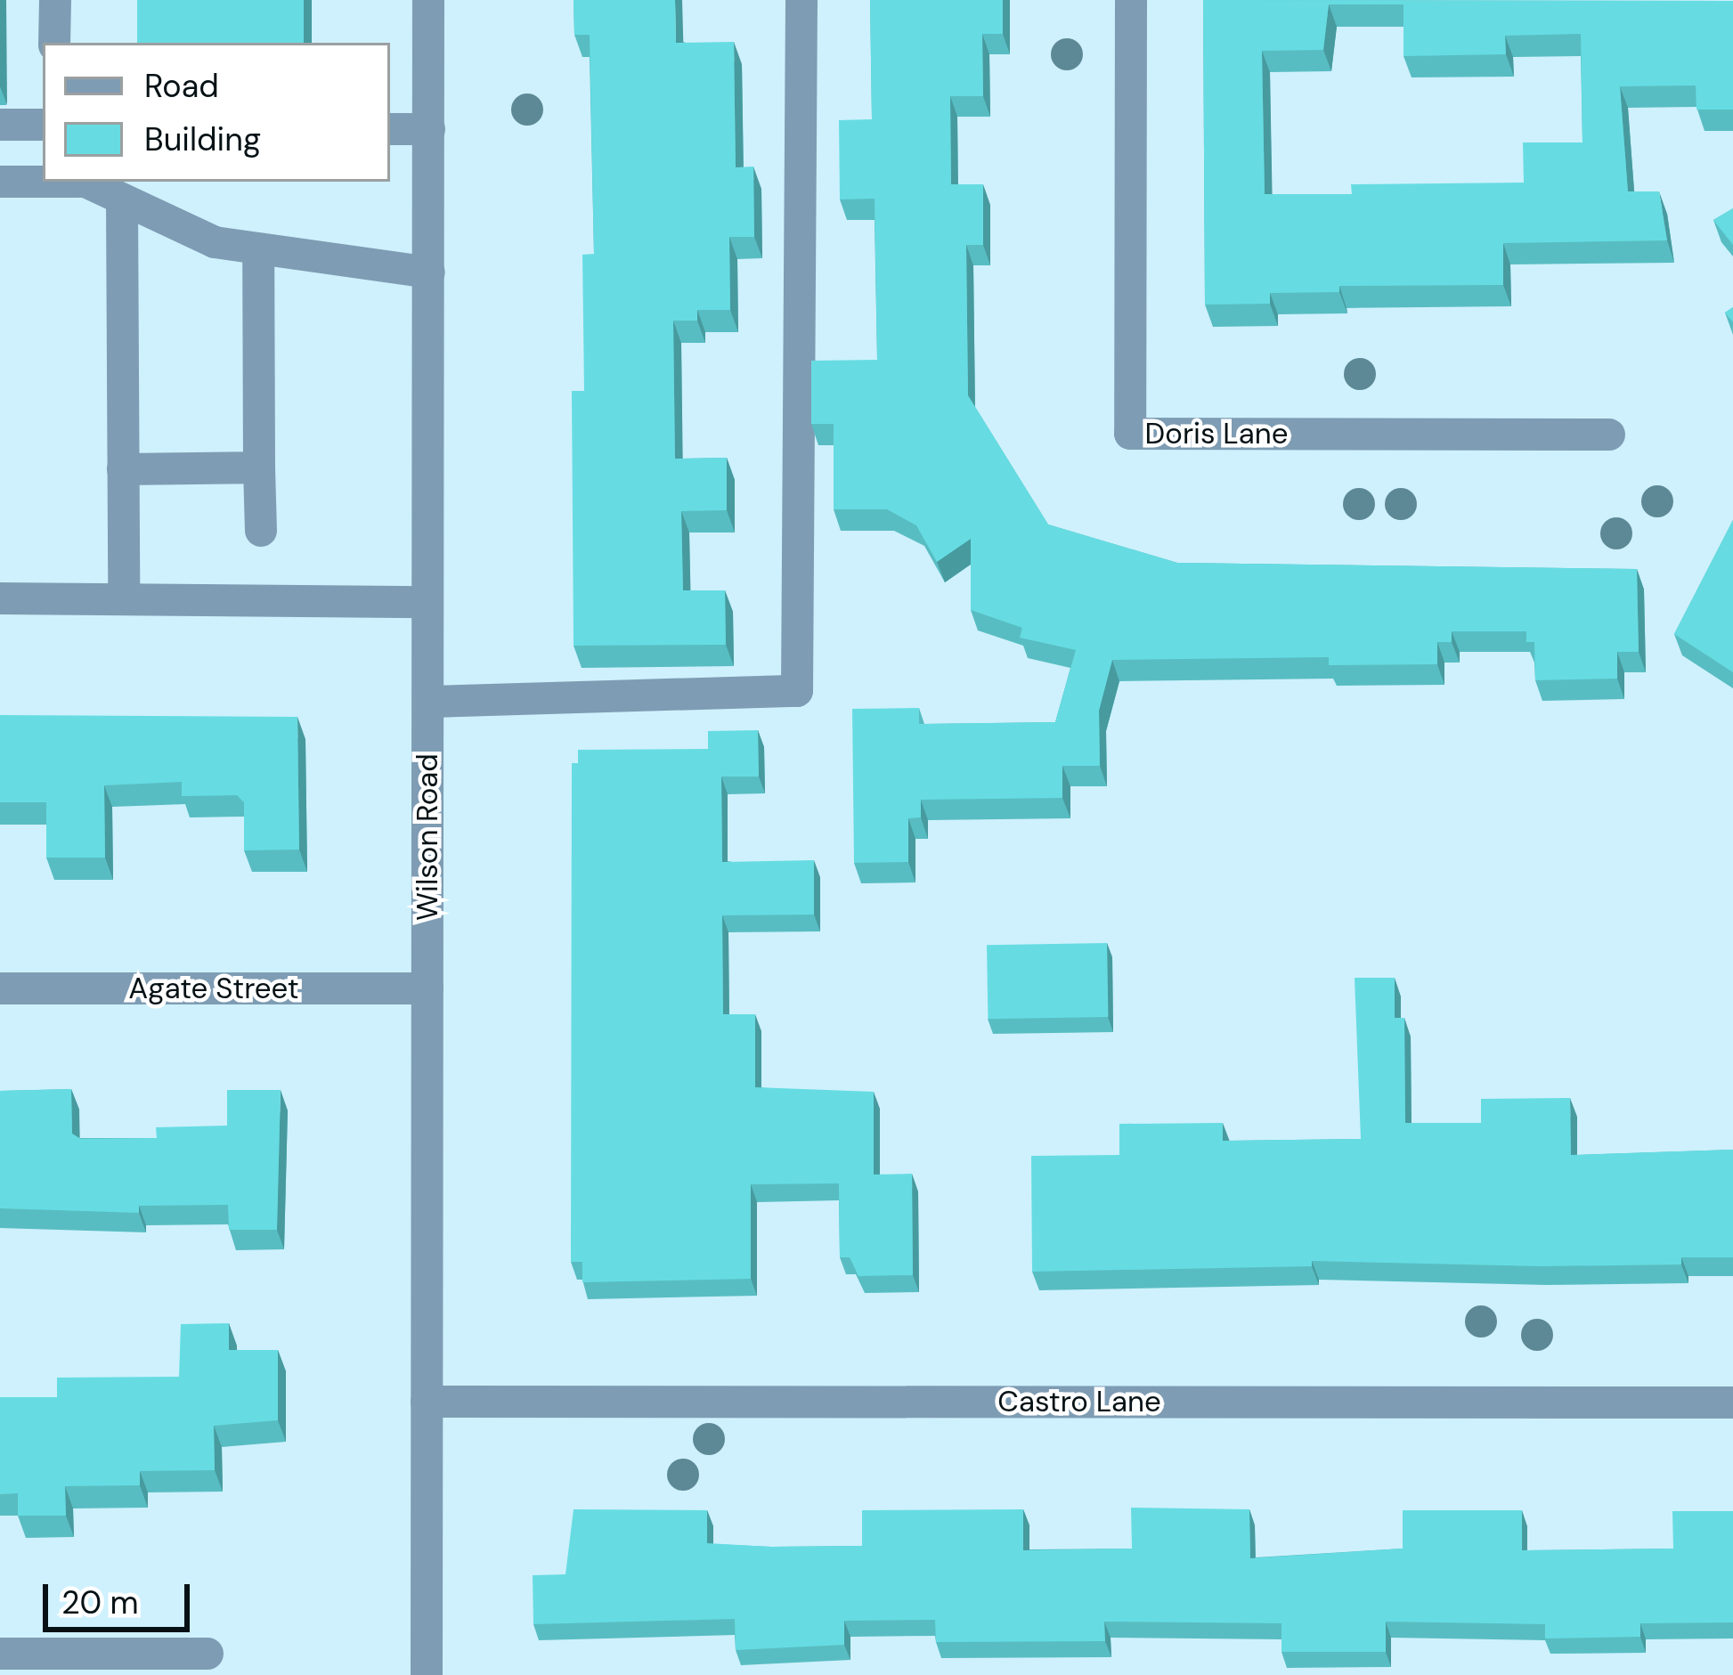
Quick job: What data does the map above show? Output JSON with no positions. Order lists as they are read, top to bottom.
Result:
{
  "streets": {
    "street": [
      "Doris Lane",
      "Wilson Road",
      "Agate Street",
      "Castro Lane"
    ]
  },
  "crossings": [
    ["Wilson Road", "Agate Street"],
    ["Wilson Road", "Castro Lane"]
  ],
  "legend": ["Road", "Building"],
  "scale_bar": "20 m"
}
